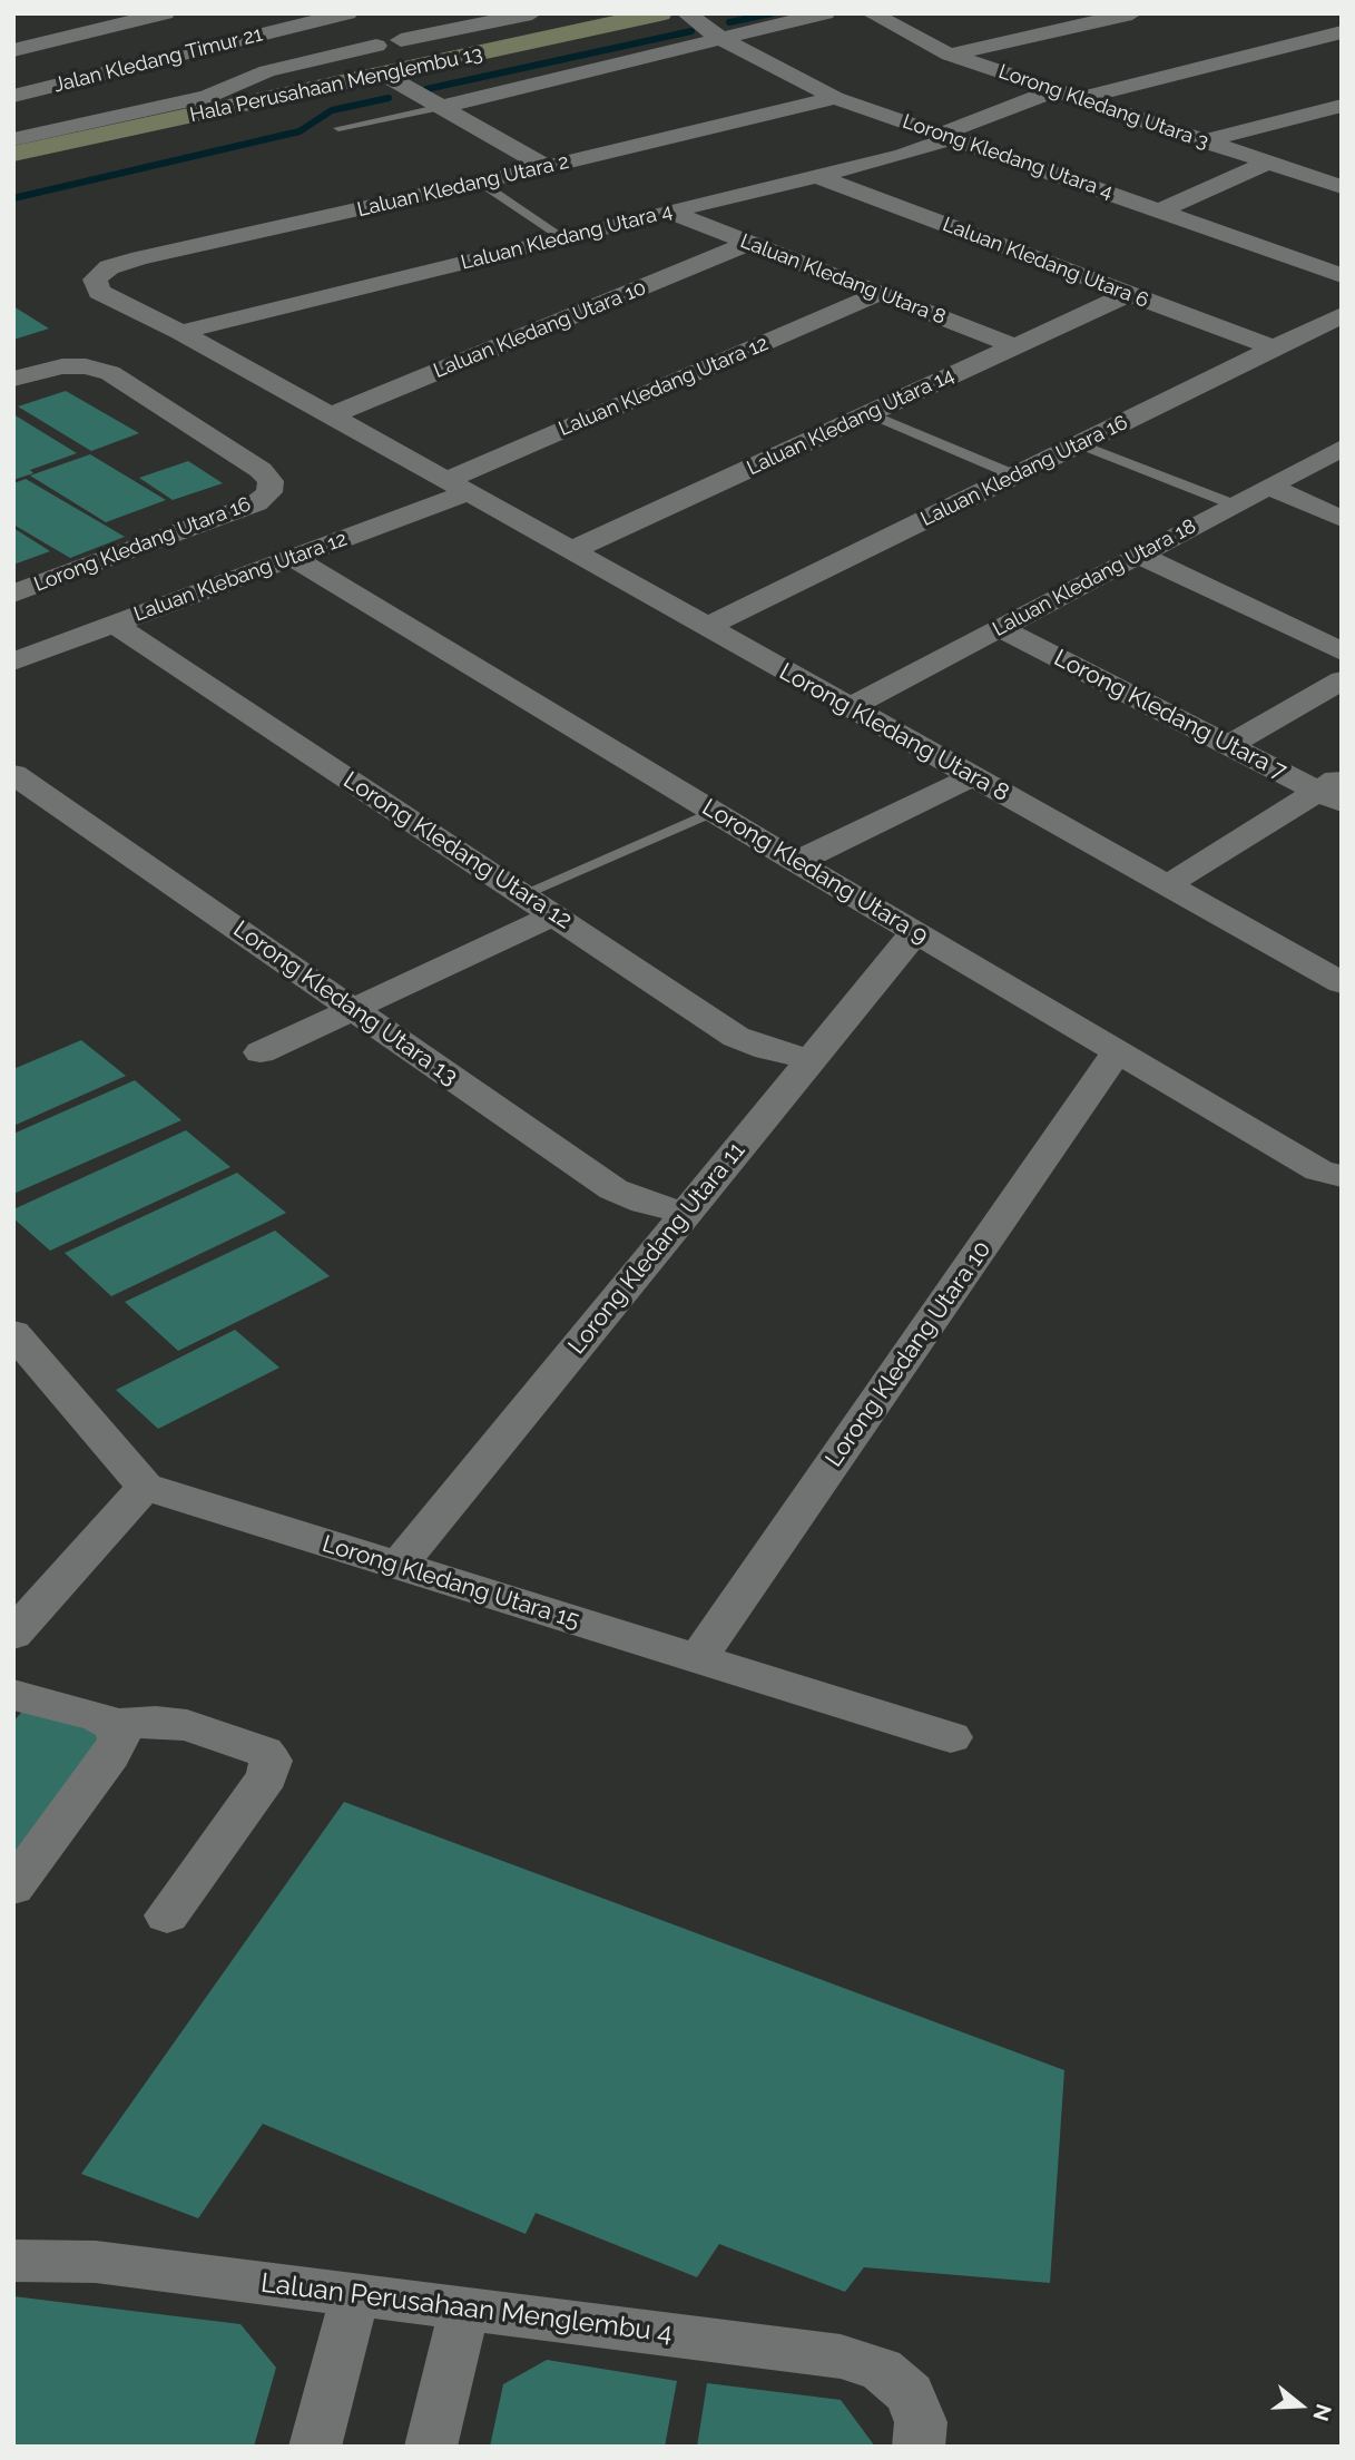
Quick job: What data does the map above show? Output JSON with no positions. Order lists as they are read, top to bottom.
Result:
{
  "streets": {
    "street": [
      "Jalan Kledang Timur 21",
      "Hala Perusahaan Menglembu 13",
      "Lorong Kledang Utara 3",
      "Lorong Kledang Utara 4",
      "Laluan Kledang Utara 2",
      "Laluan Kledang Utara 4",
      "Laluan Kledang Utara 6",
      "Laluan Kledang Utara 8",
      "Laluan Kledang Utara 10",
      "Laluan Kledang Utara 12",
      "Laluan Kledang Utara 14",
      "Laluan Kledang Utara 16",
      "Lorong Kledang Utara 16",
      "Laluan Klebang Utara 12",
      "Laluan Kledang Utara 18",
      "Lorong Kledang Utara 7",
      "Lorong Kledang Utara 8",
      "Lorong Kledang Utara 12",
      "Lorong Kledang Utara 9",
      "Lorong Kledang Utara 13",
      "Lorong Kledang Utara 11",
      "Lorong Kledang Utara 10",
      "Lorong Kledang Utara 15",
      "Laluan Perusahaan Menglembu 4"
    ]
  },
  "crossings": [
    ["Hala Perusahaan Menglembu 13", "Lorong Kledang Utara 4"],
    ["Lorong Kledang Utara 3", "Laluan Kledang Utara 4"],
    ["Lorong Kledang Utara 4", "Laluan Kledang Utara 2"],
    ["Lorong Kledang Utara 4", "Laluan Kledang Utara 4"],
    ["Laluan Kledang Utara 2", "Lorong Kledang Utara 8"],
    ["Laluan Kledang Utara 4", "Laluan Kledang Utara 6"],
    ["Laluan Kledang Utara 4", "Laluan Kledang Utara 8"],
    ["Laluan Kledang Utara 4", "Lorong Kledang Utara 8"],
    ["Laluan Kledang Utara 6", "Laluan Kledang Utara 14"],
    ["Laluan Kledang Utara 6", "Laluan Kledang Utara 16"],
    ["Laluan Kledang Utara 8", "Laluan Kledang Utara 10"],
    ["Laluan Kledang Utara 8", "Laluan Kledang Utara 12"],
    ["Laluan Kledang Utara 8", "Laluan Kledang Utara 14"],
    ["Laluan Kledang Utara 10", "Lorong Kledang Utara 8"],
    ["Laluan Kledang Utara 12", "Laluan Klebang Utara 12"],
    ["Laluan Kledang Utara 12", "Lorong Kledang Utara 8"],
    ["Laluan Kledang Utara 14", "Lorong Kledang Utara 8"],
    ["Laluan Kledang Utara 16", "Lorong Kledang Utara 8"],
    ["Laluan Klebang Utara 12", "Lorong Kledang Utara 8"],
    ["Laluan Klebang Utara 12", "Lorong Kledang Utara 12"],
    ["Laluan Klebang Utara 12", "Lorong Kledang Utara 9"],
    ["Laluan Kledang Utara 18", "Lorong Kledang Utara 7"],
    ["Laluan Kledang Utara 18", "Lorong Kledang Utara 8"],
    ["Lorong Kledang Utara 12", "Lorong Kledang Utara 11"],
    ["Lorong Kledang Utara 9", "Lorong Kledang Utara 11"],
    ["Lorong Kledang Utara 9", "Lorong Kledang Utara 10"],
    ["Lorong Kledang Utara 13", "Lorong Kledang Utara 11"],
    ["Lorong Kledang Utara 11", "Lorong Kledang Utara 15"],
    ["Lorong Kledang Utara 10", "Lorong Kledang Utara 15"]
  ],
  "north": "right"
}
